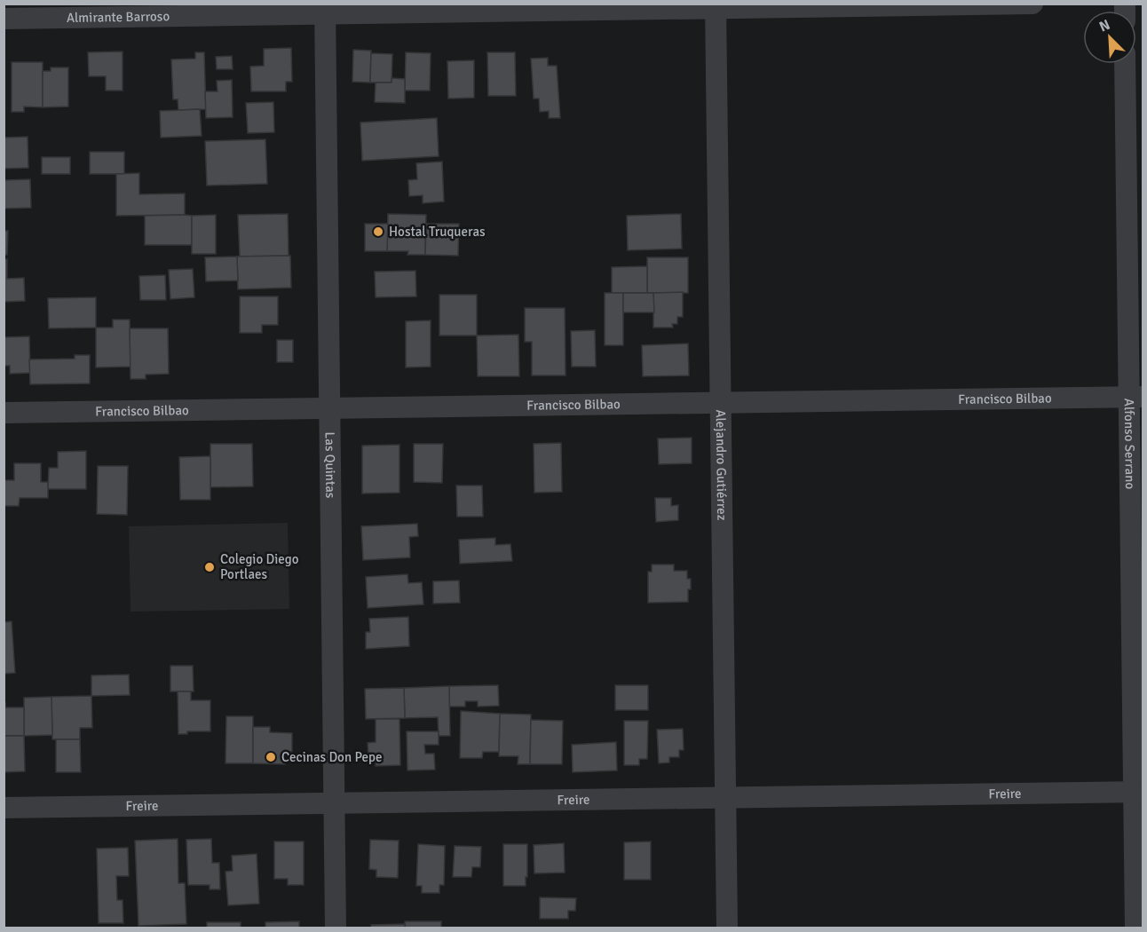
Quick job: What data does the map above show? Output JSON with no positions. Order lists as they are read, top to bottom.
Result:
{
  "streets": {
    "street": [
      "Almirante Barroso",
      "Francisco Bilbao",
      "Alfonso Serrano",
      "Las Quintas",
      "Alejandro Gutiérrez",
      "Freire"
    ]
  },
  "crossings": [
    ["Almirante Barroso", "Las Quintas"],
    ["Almirante Barroso", "Alejandro Gutiérrez"],
    ["Francisco Bilbao", "Alfonso Serrano"],
    ["Francisco Bilbao", "Las Quintas"],
    ["Francisco Bilbao", "Alejandro Gutiérrez"],
    ["Alfonso Serrano", "Freire"],
    ["Las Quintas", "Freire"],
    ["Alejandro Gutiérrez", "Freire"]
  ],
  "places": ["Hostal Truqueras", "Colegio Diego Portlaes", "Cecinas Don Pepe"],
  "north": "top left"
}
